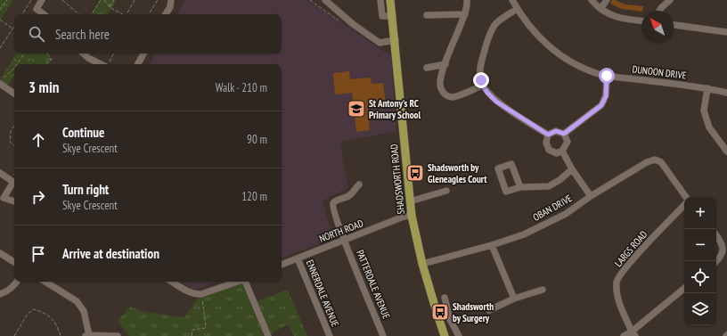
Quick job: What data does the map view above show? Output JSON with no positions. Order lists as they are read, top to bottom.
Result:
{
  "streets": {
    "main road": ["SHADSWORTH ROAD"],
    "street": [
      "DUNOON DRIVE",
      "OBAN DRIVE",
      "NORTH ROAD",
      "LARGS ROAD",
      "PATTERDALE AVENUE",
      "ENNERDALE AVENUE"
    ]
  },
  "crossings": [
    ["SHADSWORTH ROAD", "OBAN DRIVE"],
    ["SHADSWORTH ROAD", "NORTH ROAD"],
    ["NORTH ROAD", "PATTERDALE AVENUE"],
    ["NORTH ROAD", "ENNERDALE AVENUE"]
  ],
  "places": {
    "school or university": ["St Antony's RC Primary School"],
    "bus stop": ["Shadsworth by Gleneagles Court", "Shadsworth by Surgery"]
  },
  "north": "top left",
  "page": {
    "search": "Search here",
    "heading": ["3 min", "Walk · 210 m"],
    "list": [
      ["Continue", "Skye Crescent", "90 m"],
      ["Turn right", "Skye Crescent", "120 m"],
      "Arrive at destination"
    ],
    "map_buttons": ["+", "−"]
  }
}
